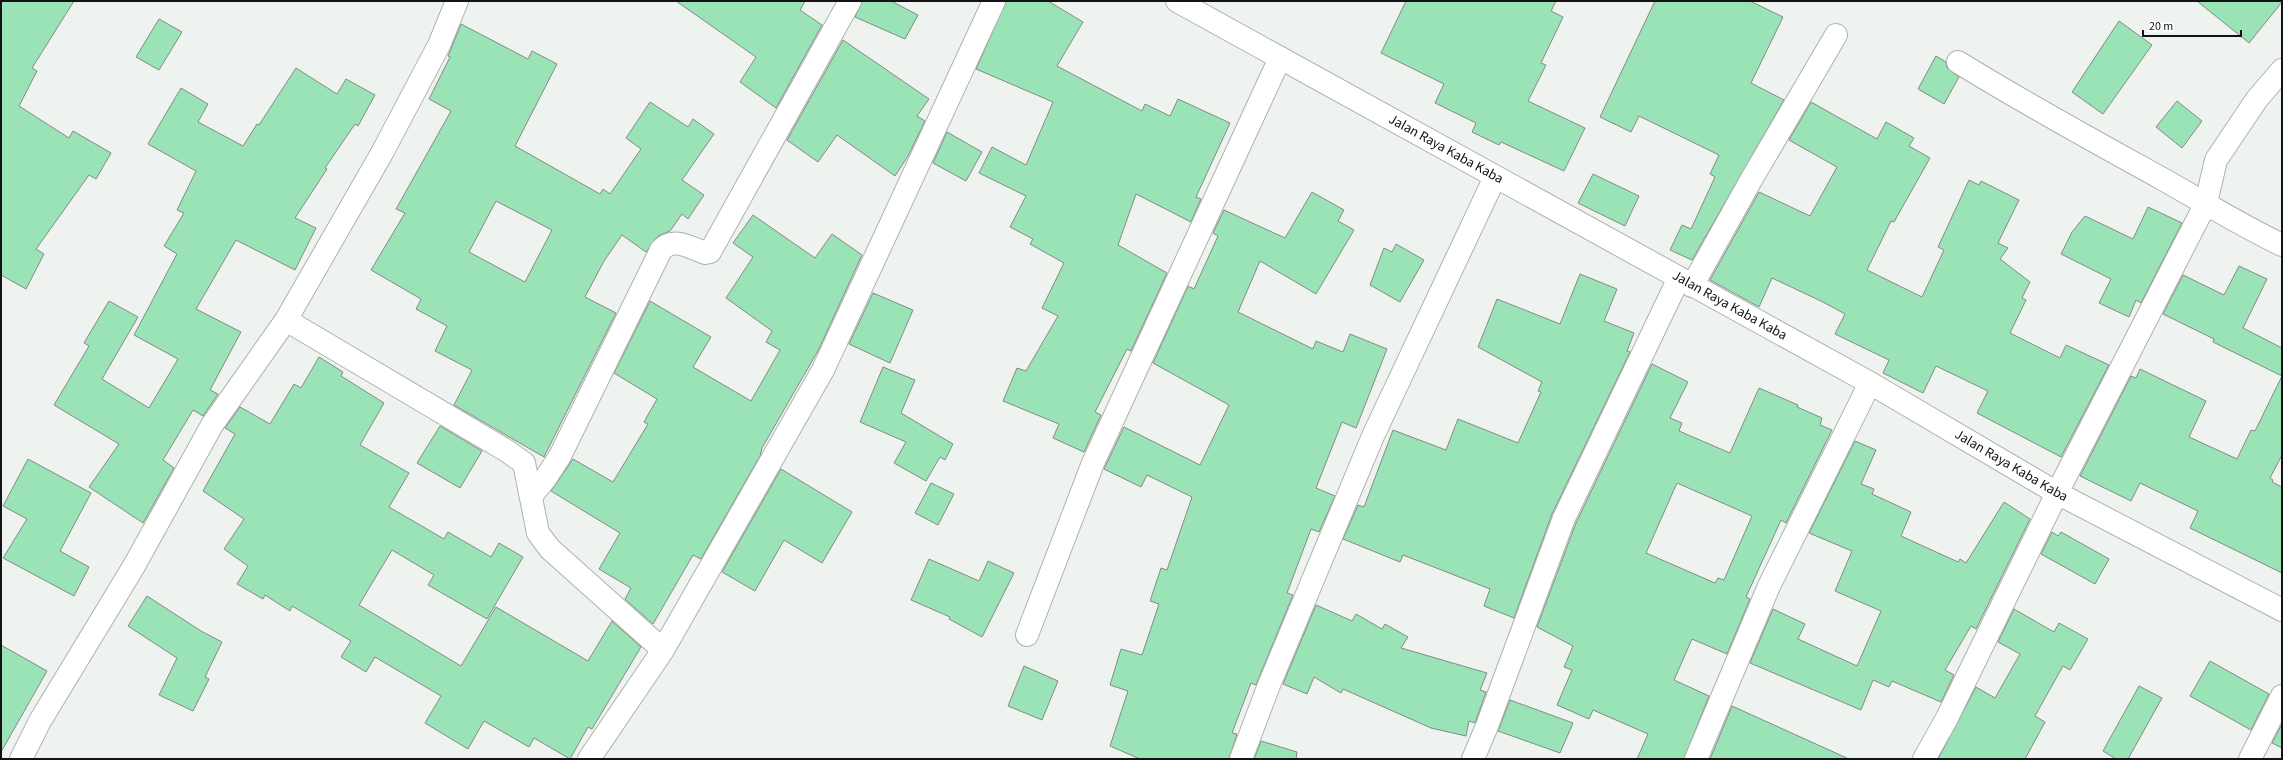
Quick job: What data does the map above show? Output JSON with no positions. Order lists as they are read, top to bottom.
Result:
{
  "streets": {
    "street": ["Jalan Raya Kaba Kaba"]
  },
  "scale_bar": "20 m"
}
